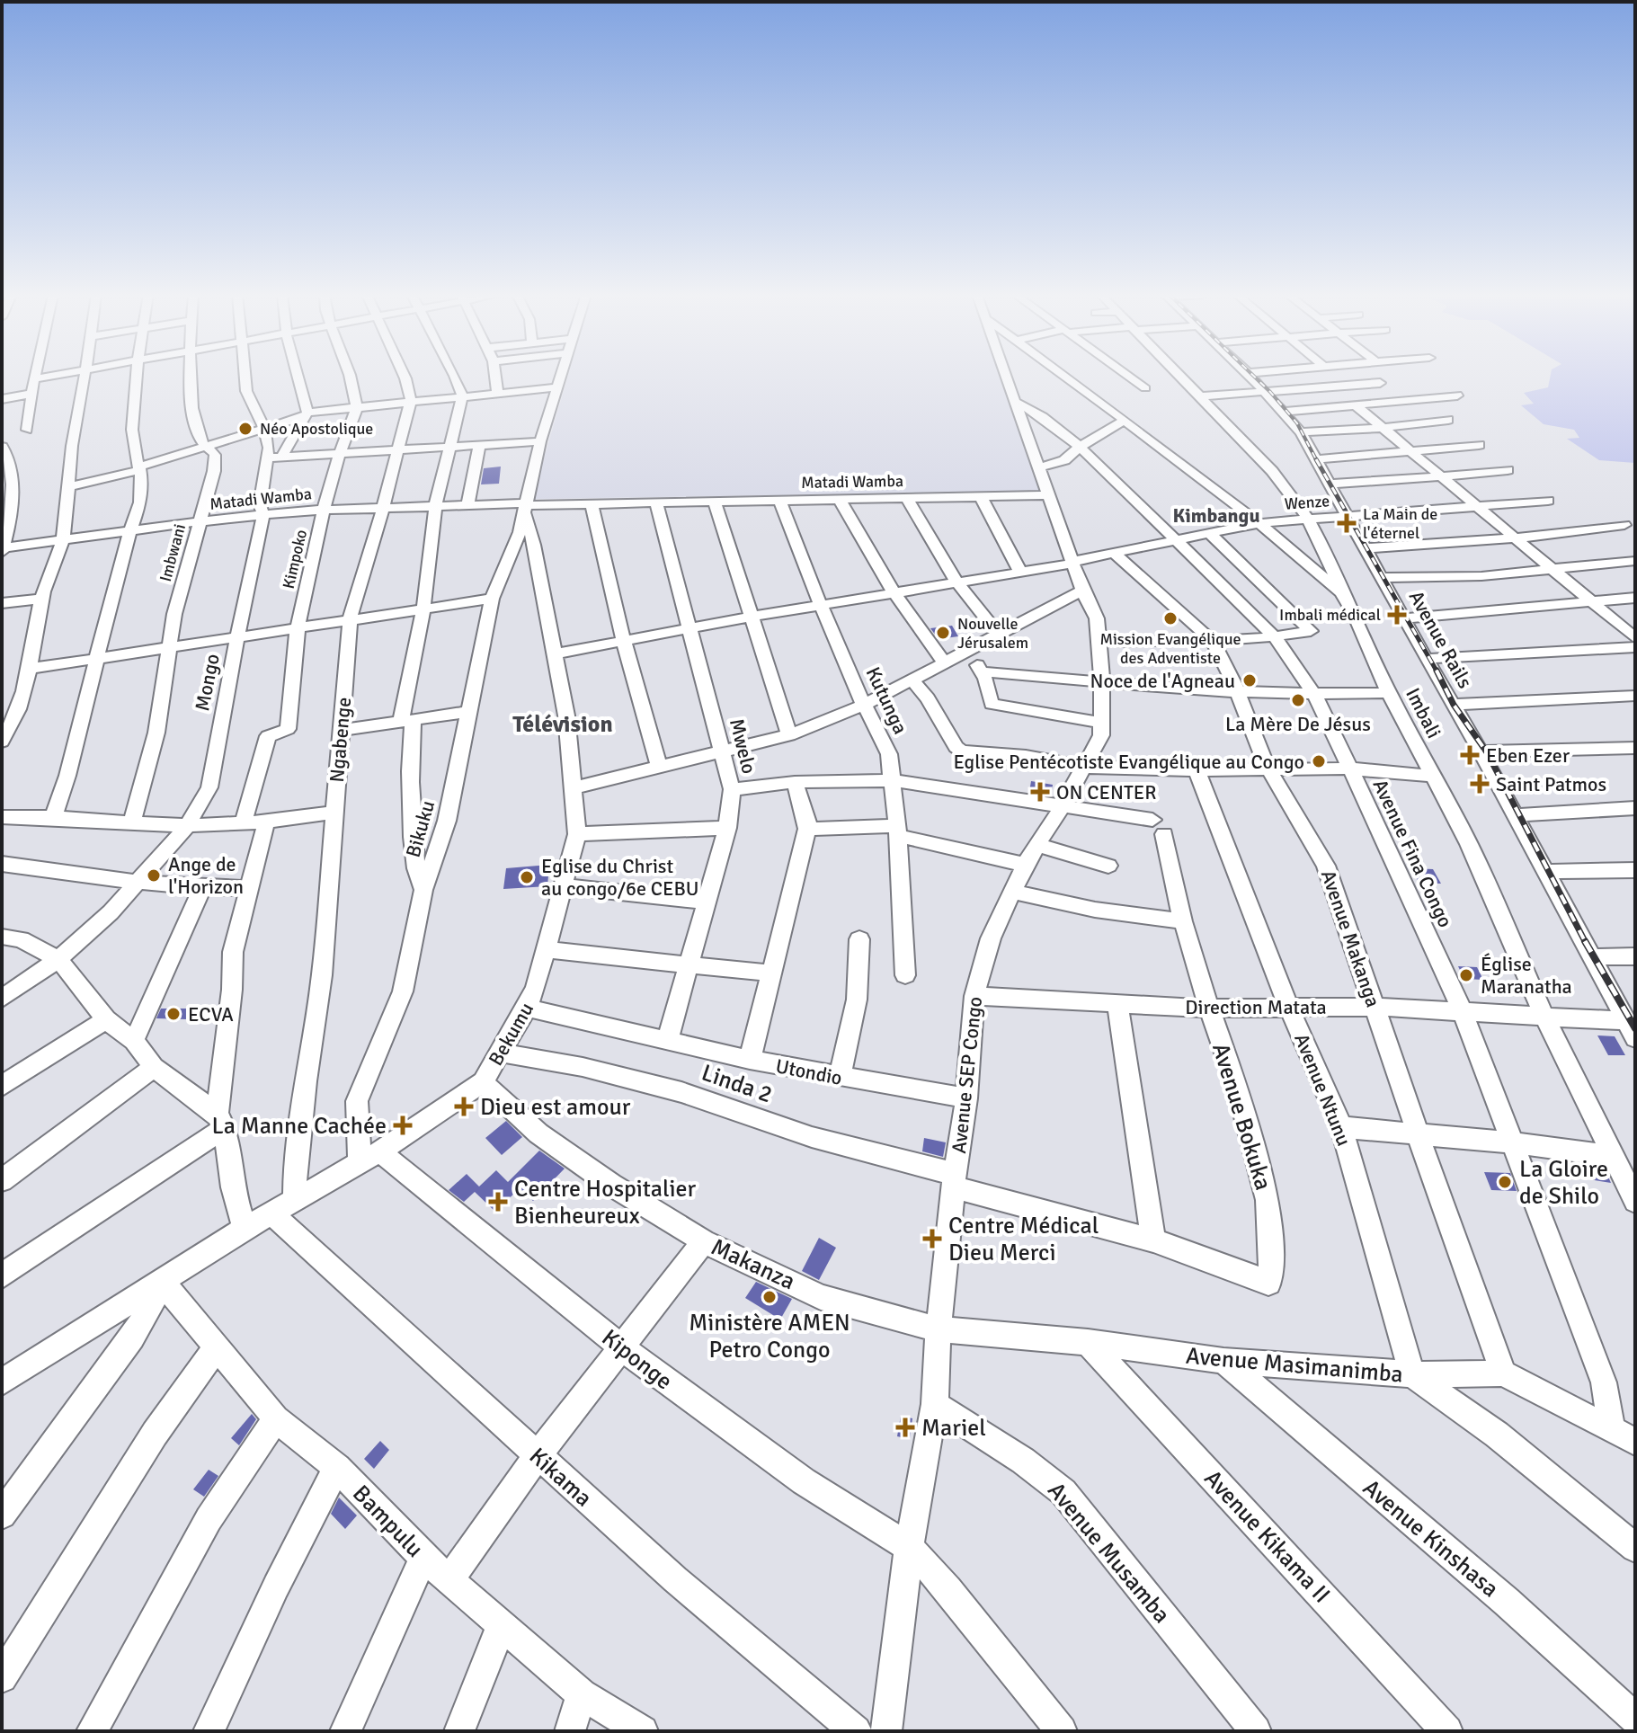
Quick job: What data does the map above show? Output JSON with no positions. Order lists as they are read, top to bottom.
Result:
{
  "streets": {
    "street": [
      "Matadi Wamba",
      "Wenze",
      "Imbwani",
      "Kimpoko",
      "Avenue Rails",
      "Mongo",
      "Kutunga",
      "Imbali",
      "Ngabenge",
      "Mwelo",
      "Bikuku",
      "Avenue Fina Congo",
      "Avenue Makanga",
      "Direction Matata",
      "Bekumu",
      "Utondio",
      "Avenue SEP Congo",
      "Linda 2",
      "Avenue Ntunu",
      "Avenue Bokuka",
      "Makanza",
      "Kiponge",
      "Avenue Masimanimba",
      "Kikama",
      "Bampulu",
      "Avenue Kikama II",
      "Avenue Kinshasa",
      "Avenue Musamba"
    ]
  },
  "crossings": [
    ["Matadi Wamba", "Imbwani"],
    ["Matadi Wamba", "Kimpoko"],
    ["Matadi Wamba", "Mongo"],
    ["Matadi Wamba", "Kutunga"],
    ["Matadi Wamba", "Ngabenge"],
    ["Matadi Wamba", "Mwelo"],
    ["Matadi Wamba", "Bikuku"],
    ["Matadi Wamba", "Bekumu"],
    ["Matadi Wamba", "Avenue SEP Congo"],
    ["Wenze", "Avenue Rails"],
    ["Wenze", "Kutunga"],
    ["Wenze", "Imbali"],
    ["Wenze", "Mwelo"],
    ["Wenze", "Avenue Fina Congo"],
    ["Wenze", "Avenue Makanga"],
    ["Wenze", "Bekumu"],
    ["Wenze", "Avenue SEP Congo"],
    ["Avenue Rails", "Direction Matata"],
    ["Imbali", "Direction Matata"],
    ["Ngabenge", "Bekumu"],
    ["Ngabenge", "Kikama"],
    ["Mwelo", "Utondio"],
    ["Bikuku", "Bekumu"],
    ["Bikuku", "Kiponge"],
    ["Avenue Fina Congo", "Direction Matata"],
    ["Avenue Fina Congo", "Avenue SEP Congo"],
    ["Avenue Fina Congo", "Avenue Masimanimba"],
    ["Avenue Makanga", "Direction Matata"],
    ["Avenue Makanga", "Avenue Masimanimba"],
    ["Direction Matata", "Avenue SEP Congo"],
    ["Direction Matata", "Avenue Ntunu"],
    ["Direction Matata", "Avenue Bokuka"],
    ["Bekumu", "Utondio"],
    ["Bekumu", "Linda 2"],
    ["Bekumu", "Makanza"],
    ["Bekumu", "Kiponge"],
    ["Bekumu", "Kikama"],
    ["Bekumu", "Bampulu"],
    ["Utondio", "Avenue SEP Congo"],
    ["Avenue SEP Congo", "Linda 2"],
    ["Avenue SEP Congo", "Avenue Bokuka"],
    ["Avenue SEP Congo", "Makanza"],
    ["Avenue SEP Congo", "Kiponge"],
    ["Avenue SEP Congo", "Avenue Masimanimba"],
    ["Avenue SEP Congo", "Avenue Musamba"],
    ["Linda 2", "Avenue Bokuka"],
    ["Avenue Ntunu", "Avenue Masimanimba"],
    ["Makanza", "Avenue Masimanimba"],
    ["Avenue Masimanimba", "Avenue Kikama II"],
    ["Avenue Masimanimba", "Avenue Kinshasa"]
  ],
  "districts": ["Kimbangu", "Télévision"],
  "places": {
    "other": [
      "Néo Apostolique",
      "Mission Evangélique des Adventiste",
      "Nouvelle Jérusalem",
      "Noce de l'Agneau",
      "La Mère De Jésus",
      "Eglise Pentécotiste Evangélique au Congo",
      "Ange de l'Horizon",
      "Eglise du Christ au congo/6e CEBU",
      "Église Maranatha",
      "ECVA",
      "La Gloire de Shilo",
      "Ministère AMEN Petro Congo"
    ],
    "health": [
      "La Main de l'éternel",
      "Imbali médical",
      "Eben Ezer",
      "Saint Patmos",
      "ON CENTER",
      "Dieu est amour",
      "La Manne Cachée",
      "Centre Hospitalier Bienheureux",
      "Centre Médical Dieu Merci",
      "Mariel"
    ]
  }
}
